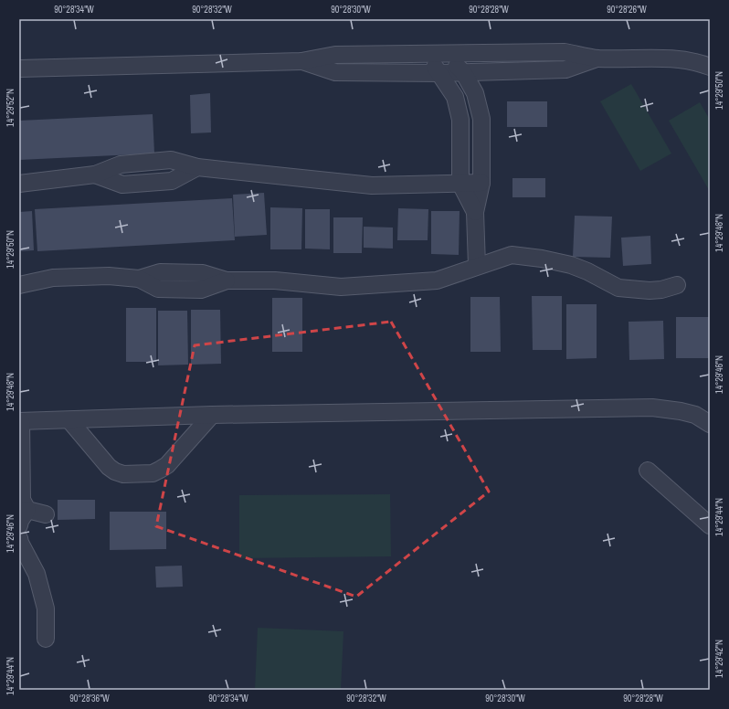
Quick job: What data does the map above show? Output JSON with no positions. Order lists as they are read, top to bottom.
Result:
{
  "coordinates": [
    "90°28'34\"W",
    "90°28'32\"W",
    "90°28'30\"W",
    "90°28'28\"W",
    "90°28'26\"W",
    "14°29'50\"N",
    "14°29'52\"N",
    "14°29'48\"N",
    "14°29'46\"N",
    "14°29'44\"N",
    "14°29'42\"N",
    "90°28'36\"W"
  ]
}
